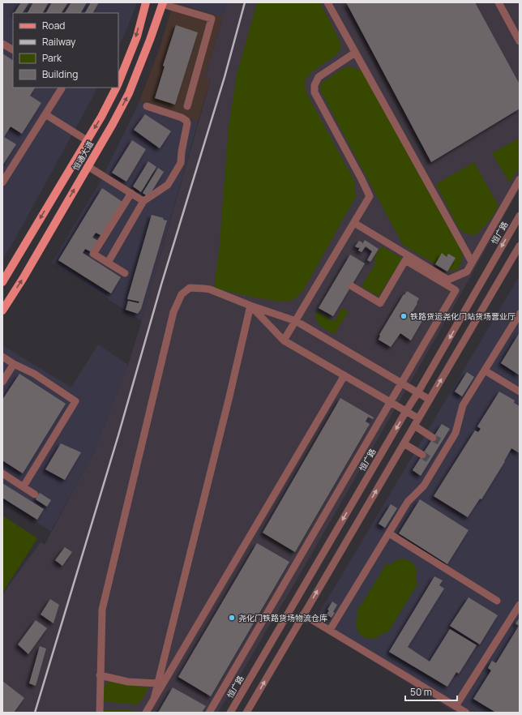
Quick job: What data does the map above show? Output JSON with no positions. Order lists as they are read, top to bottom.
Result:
{
  "streets": {
    "main road": ["恒通大道"],
    "street": ["恒广路"]
  },
  "places": ["铁路货运尧化门站货场营业厅", "尧化门铁路货场物流仓库"],
  "legend": [
    "Road",
    "Railway",
    "Park",
    "Building"
  ],
  "scale_bar": "50 m"
}
